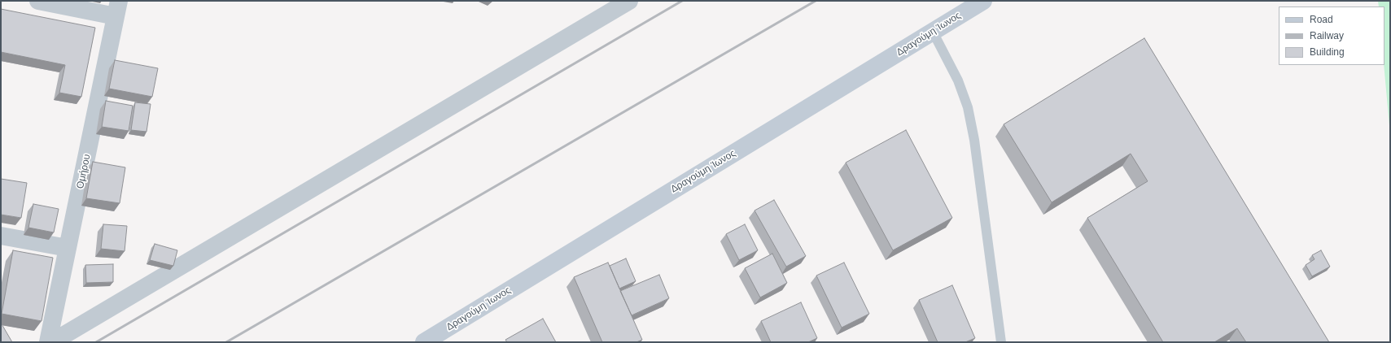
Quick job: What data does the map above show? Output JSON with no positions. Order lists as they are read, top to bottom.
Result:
{
  "streets": {
    "main road": ["Δραγούμη Ίωνος"],
    "street": ["Ομήρου"]
  },
  "legend": ["Road", "Railway", "Building"]
}
